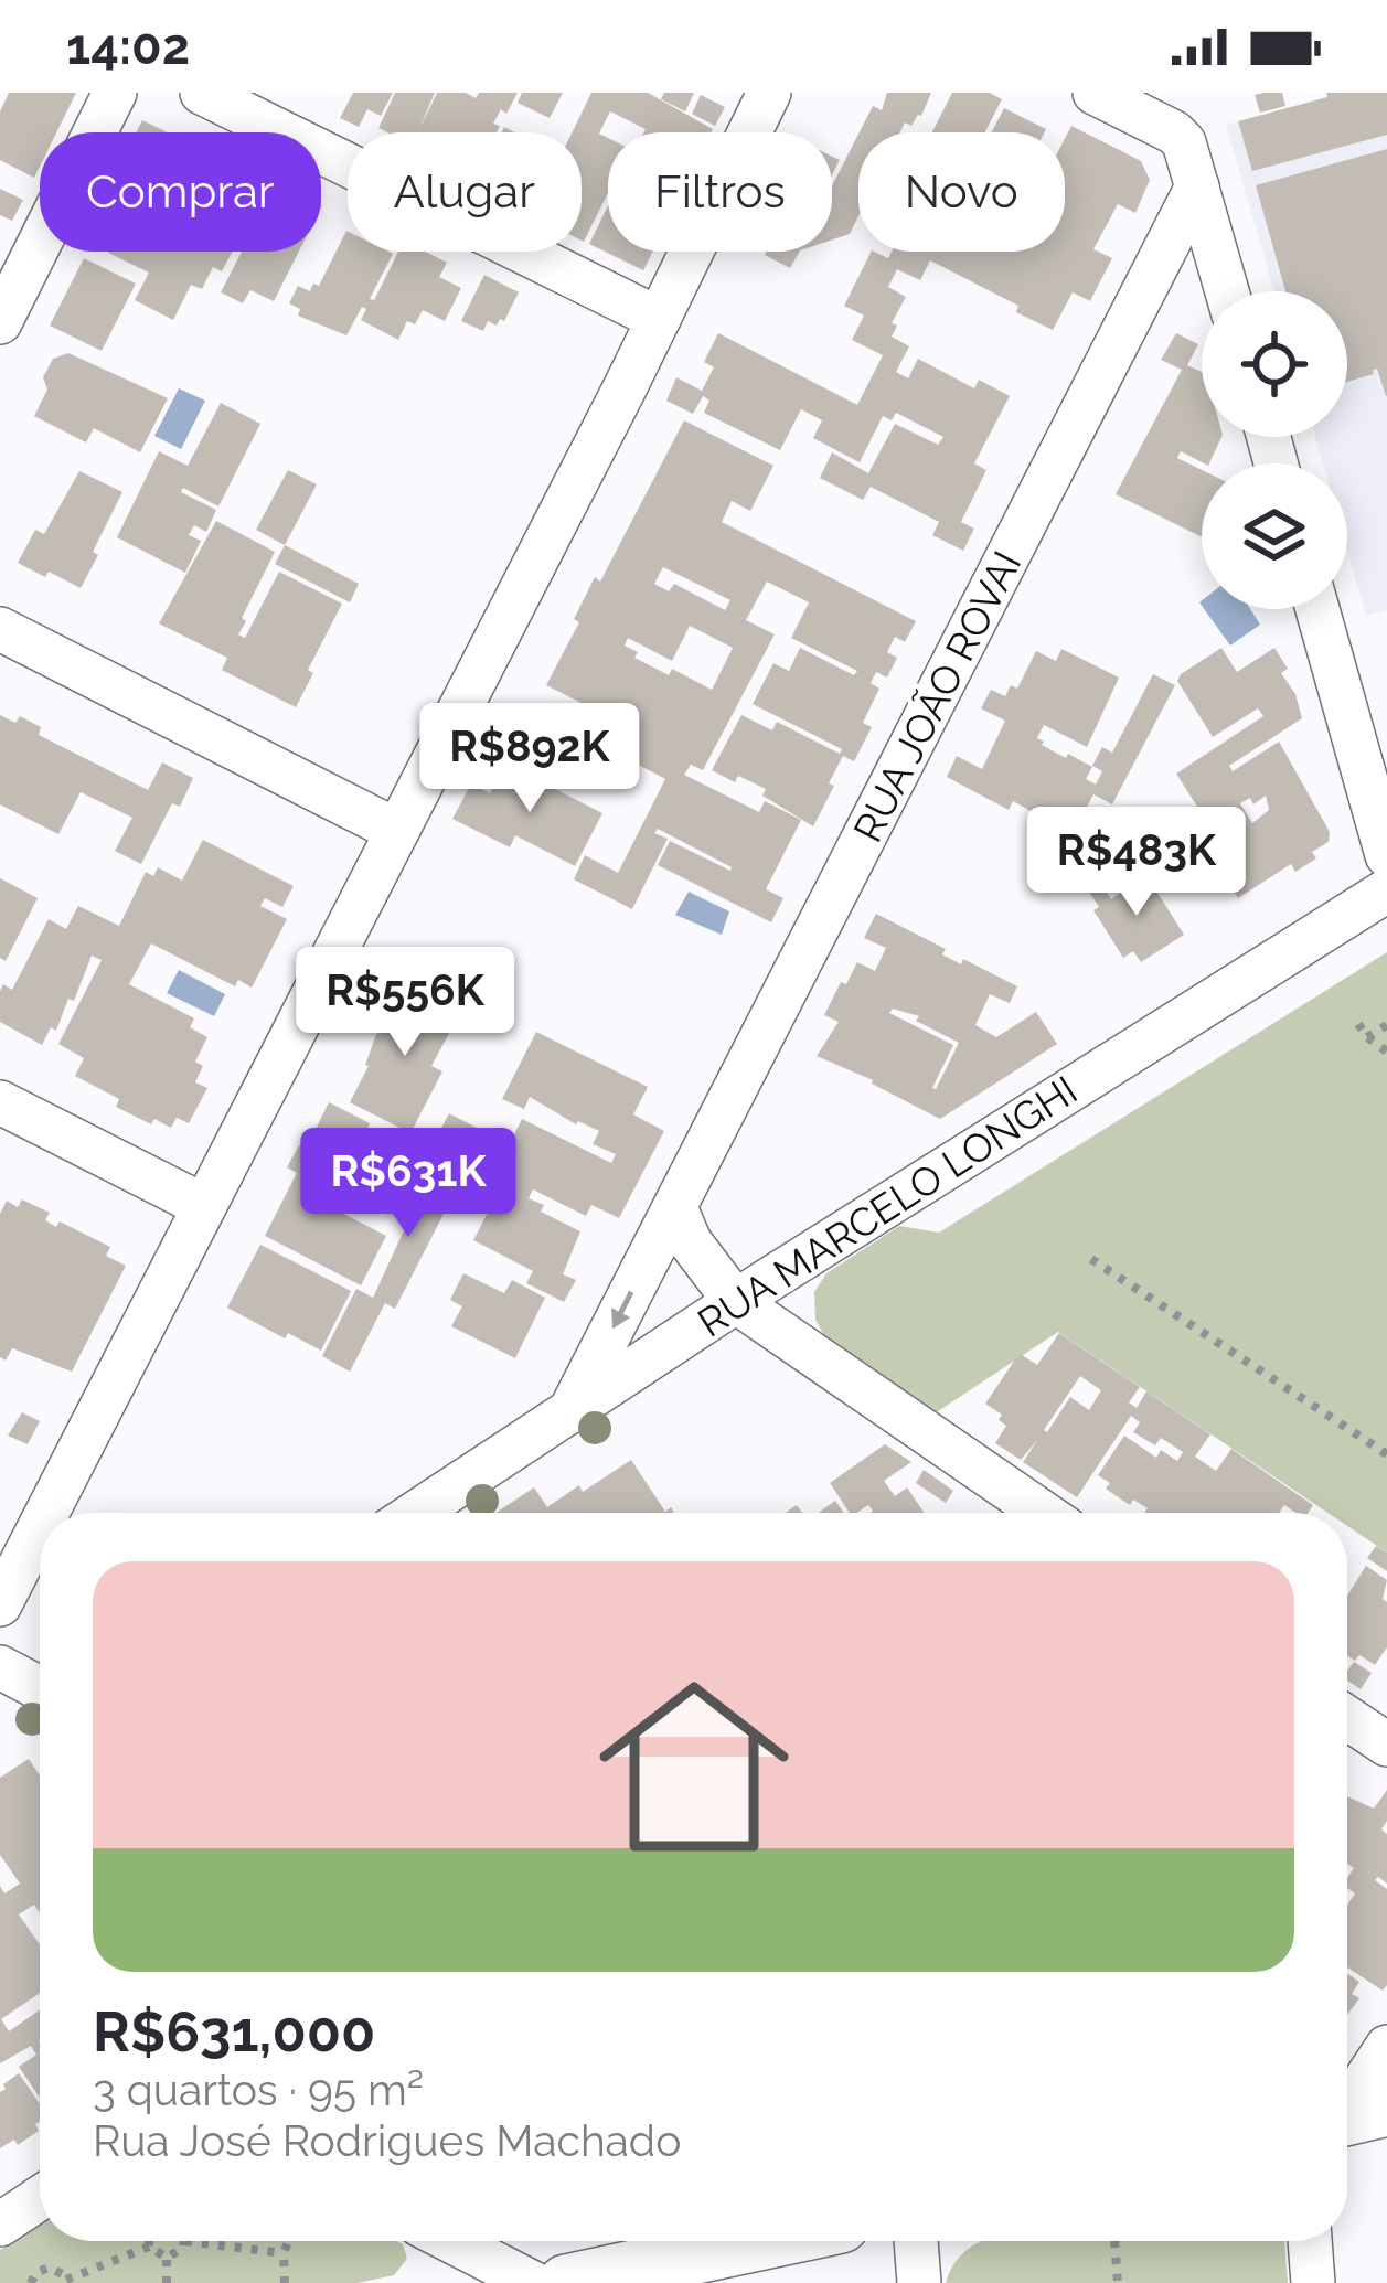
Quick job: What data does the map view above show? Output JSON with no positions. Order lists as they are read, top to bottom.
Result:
{
  "streets": {
    "street": ["RUA JOÃO ROVAI", "RUA MARCELO LONGHI"]
  },
  "crossings": [
    ["RUA JOÃO ROVAI", "RUA MARCELO LONGHI"]
  ],
  "page": {
    "status": "14:02",
    "chip": [
      "Comprar",
      "Alugar",
      "Filtros",
      "Novo"
    ],
    "price": [
      "R$892K",
      "R$483K",
      "R$556K",
      "R$631K"
    ],
    "list": [
      {
        "name": "R$631,000",
        "note": "3 quartos · 95 m² · Rua José Rodrigues Machado"
      }
    ]
  }
}
